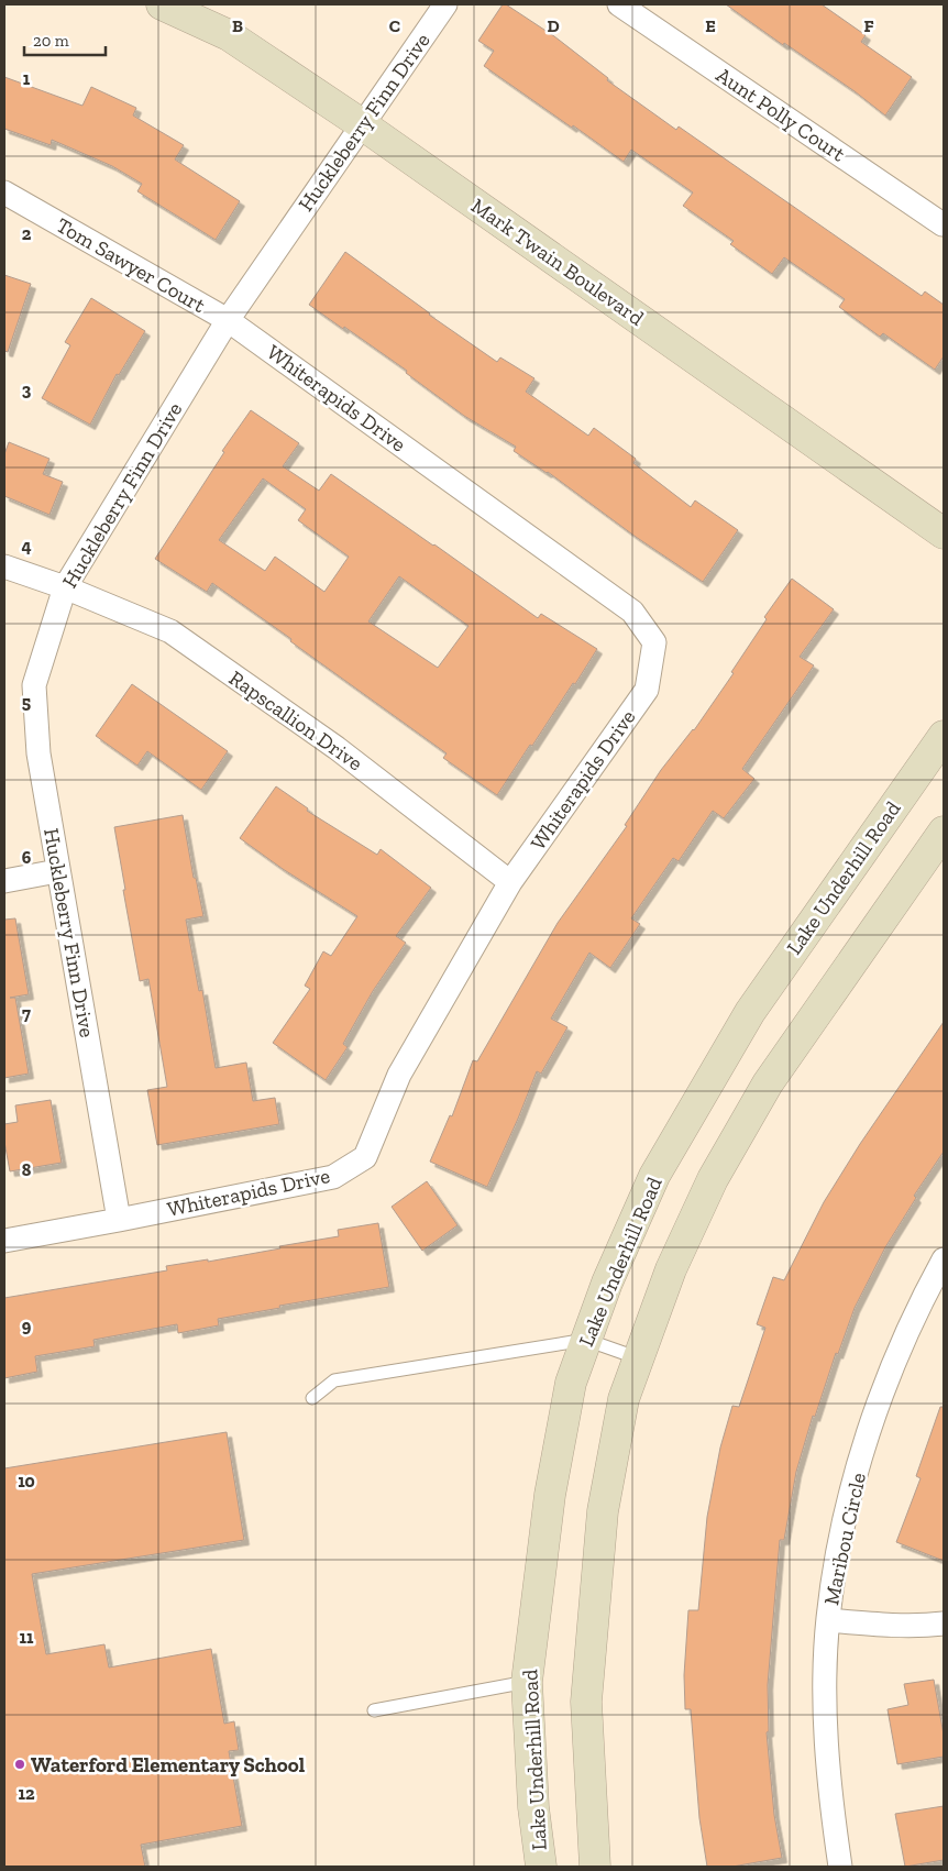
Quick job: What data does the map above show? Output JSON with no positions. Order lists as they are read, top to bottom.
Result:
{
  "streets": {
    "street": [
      "Aunt Polly Court",
      "Huckleberry Finn Drive",
      "Mark Twain Boulevard",
      "Tom Sawyer Court",
      "Whiterapids Drive",
      "Rapscallion Drive",
      "Lake Underhill Road",
      "Maribou Circle"
    ]
  },
  "crossings": [
    ["Huckleberry Finn Drive", "Mark Twain Boulevard"],
    ["Huckleberry Finn Drive", "Tom Sawyer Court"],
    ["Huckleberry Finn Drive", "Whiterapids Drive"],
    ["Huckleberry Finn Drive", "Rapscallion Drive"],
    ["Tom Sawyer Court", "Whiterapids Drive"],
    ["Whiterapids Drive", "Rapscallion Drive"]
  ],
  "places": ["Waterford Elementary School"],
  "scale_bar": "20 m",
  "grid": {
    "columns": [
      "B",
      "C",
      "D",
      "E",
      "F"
    ],
    "rows": [
      "1",
      "2",
      "3",
      "4",
      "5",
      "6",
      "7",
      "8",
      "9",
      "10",
      "11",
      "12"
    ]
  }
}
